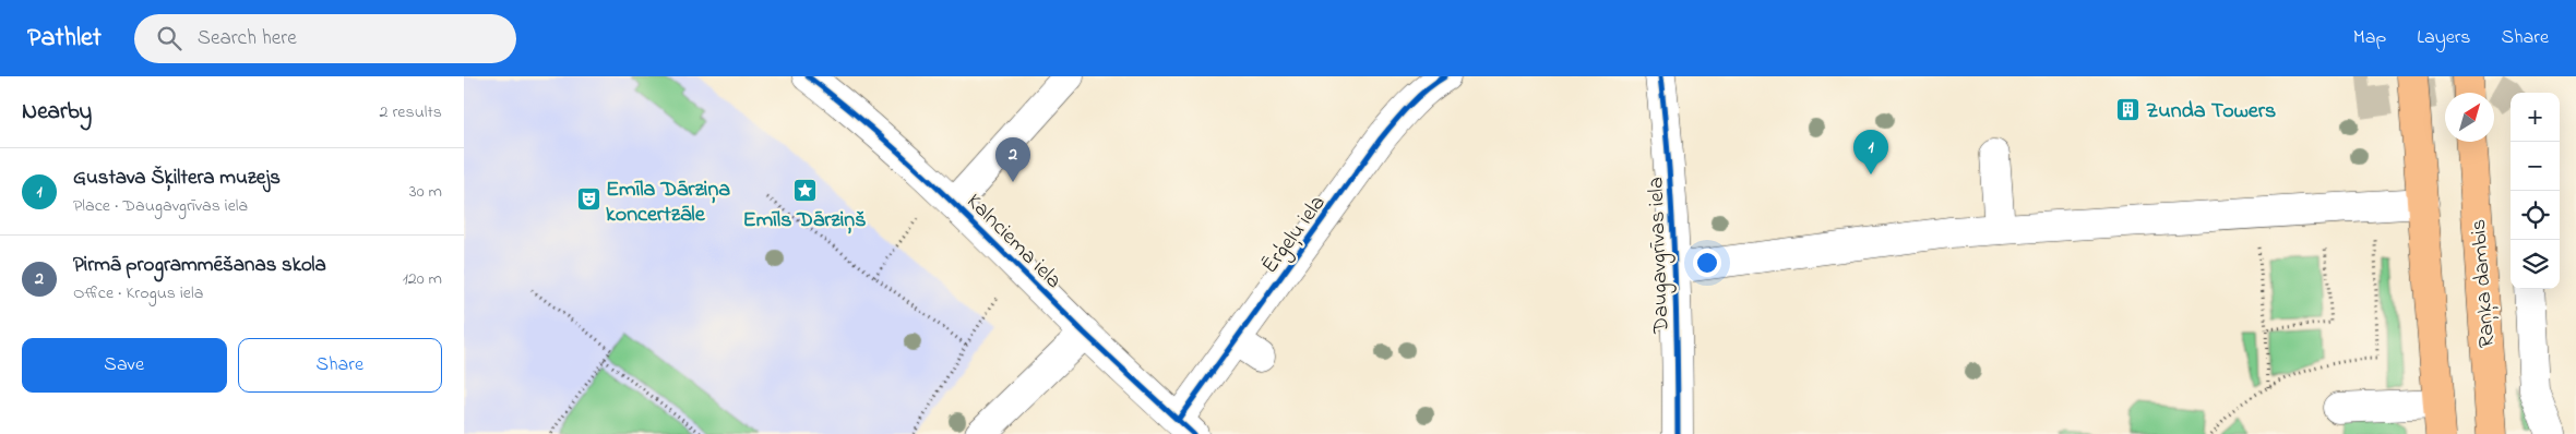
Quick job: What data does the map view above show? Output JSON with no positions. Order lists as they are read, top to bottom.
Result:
{
  "streets": {
    "main road": ["Raņķa dambis"],
    "street": ["Ērģeļu iela", "Kalnciema iela", "Daugavgrīvas iela"]
  },
  "crossings": [
    ["Ērģeļu iela", "Kalnciema iela"]
  ],
  "places": {
    "building": ["Zunda Towers"],
    "place": ["Emīls Dārziņš"],
    "theatre": ["Emīla Dārziņa koncertzāle"]
  },
  "north": "top right",
  "page": {
    "header": "Pathlet",
    "search": "Search here",
    "nav": ["Map", "Layers", "Share"],
    "heading": ["Nearby", "2 results"],
    "map_buttons": ["+", "−"],
    "pins": ["1", "2"],
    "list": [
      {
        "mark": "1",
        "name": "Gustava Šķiltera muzejs",
        "note": "Place · Daugavgrīvas iela",
        "value": "30 m"
      },
      {
        "mark": "2",
        "name": "Pirmā programmēšanas skola",
        "note": "Office · Krogus iela",
        "value": "120 m"
      }
    ],
    "buttons": ["Save", "Share"]
  }
}
